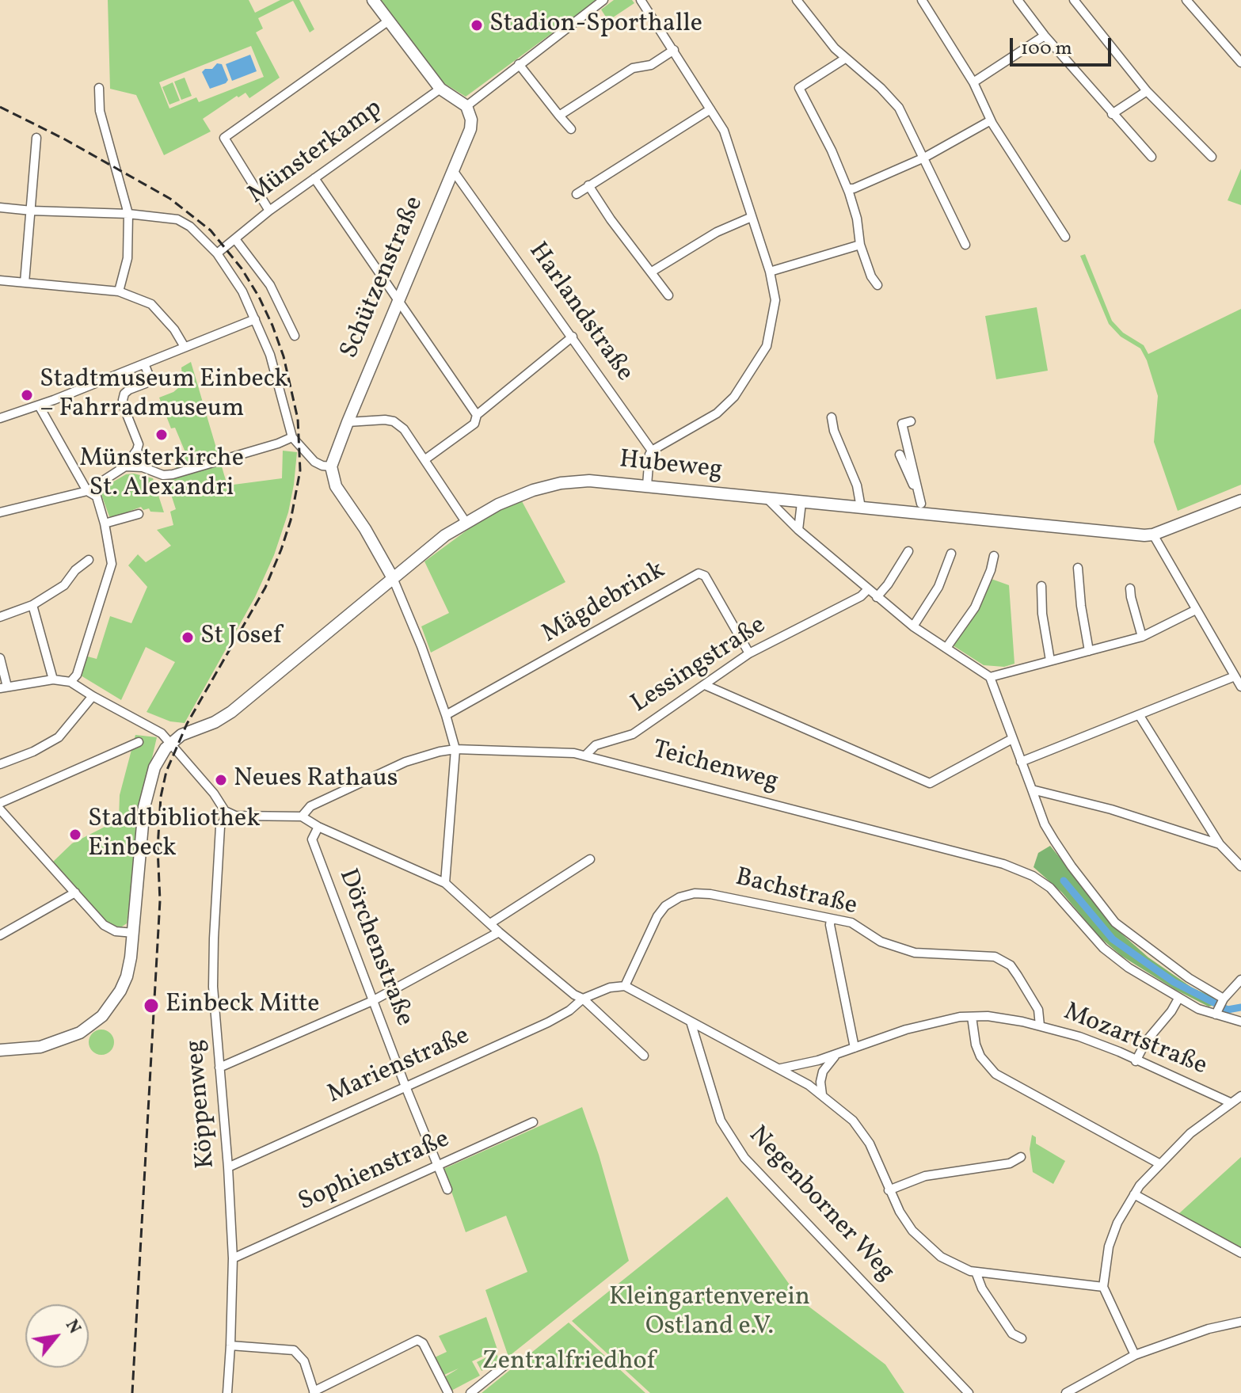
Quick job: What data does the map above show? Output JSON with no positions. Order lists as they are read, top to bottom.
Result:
{
  "streets": {
    "street": [
      "Münsterkamp",
      "Schützenstraße",
      "Harlandstraße",
      "Hubeweg",
      "Mägdebrink",
      "Lessingstraße",
      "Teichenweg",
      "Bachstraße",
      "Dörchenstraße",
      "Mozartstraße",
      "Marienstraße",
      "Köppenweg",
      "Sophienstraße",
      "Negenborner Weg"
    ]
  },
  "crossings": [
    ["Schützenstraße", "Harlandstraße"],
    ["Mägdebrink", "Lessingstraße"],
    ["Lessingstraße", "Teichenweg"],
    ["Bachstraße", "Mozartstraße"],
    ["Dörchenstraße", "Marienstraße"],
    ["Dörchenstraße", "Sophienstraße"],
    ["Marienstraße", "Köppenweg"],
    ["Köppenweg", "Sophienstraße"]
  ],
  "parks": ["Kleingartenverein Ostland e.V.", "Zentralfriedhof"],
  "places": [
    "Stadion-Sporthalle",
    "Stadtmuseum Einbeck – Fahrradmuseum",
    "Münsterkirche St. Alexandri",
    "St Josef",
    "Neues Rathaus",
    "Stadtbibliothek Einbeck",
    "Einbeck Mitte"
  ],
  "scale_bar": "100 m",
  "north": "top right"
}
